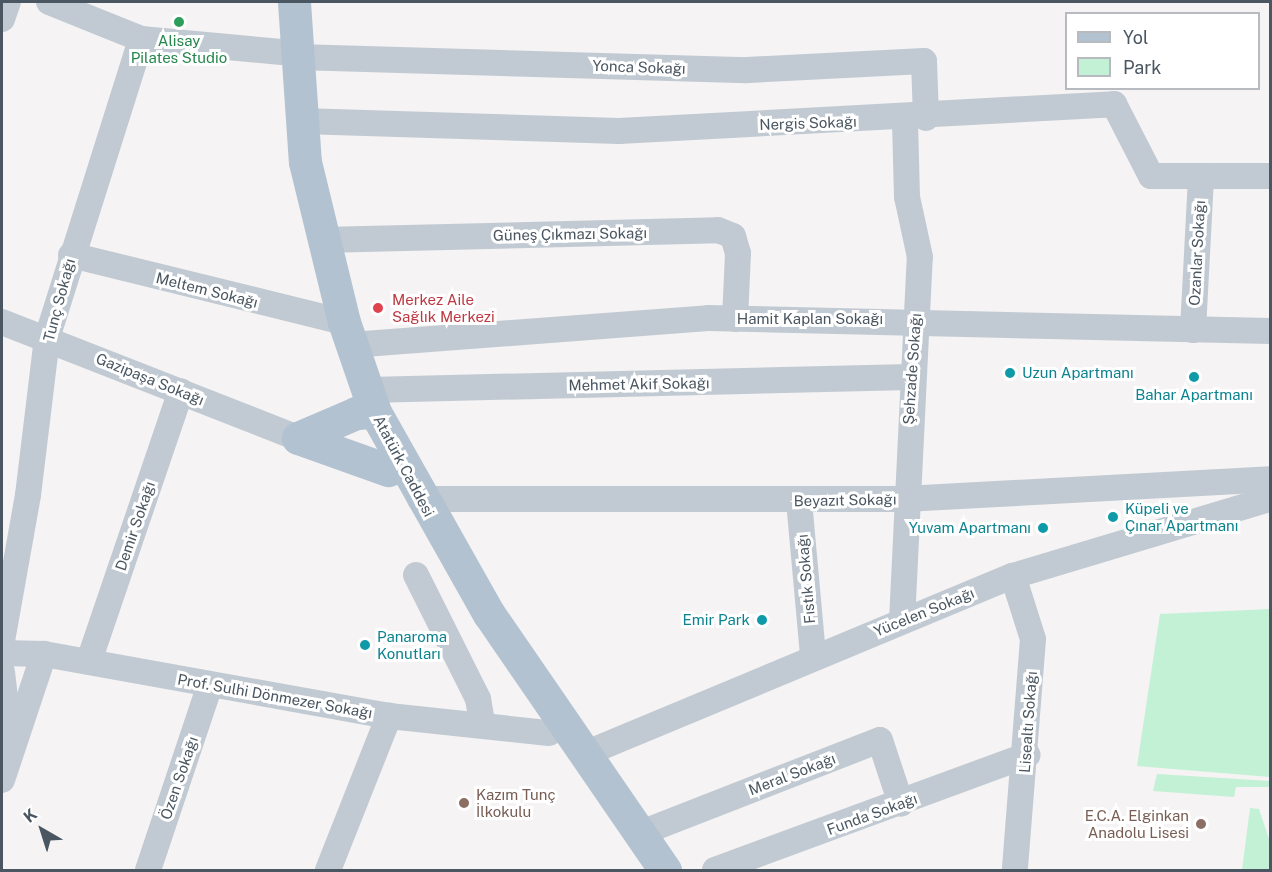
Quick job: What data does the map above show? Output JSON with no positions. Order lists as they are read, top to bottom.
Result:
{
  "streets": {
    "main road": ["Atatürk Caddesi"],
    "street": [
      "Yonca Sokağı",
      "Nergis Sokağı",
      "Güneş Çıkmazı Sokağı",
      "Ozanlar Sokağı",
      "Meltem Sokağı",
      "Tunç Sokağı",
      "Hamit Kaplan Sokağı",
      "Şehzade Sokağı",
      "Gazipaşa Sokağı",
      "Mehmet Akif Sokağı",
      "Beyazıt Sokağı",
      "Demir Sokağı",
      "Fıstık Sokağı",
      "Yücelen Sokağı",
      "Prof. Sulhi Dönmezer Sokağı",
      "Lisealtı Sokağı",
      "Meral Sokağı",
      "Özen Sokağı",
      "Funda Sokağı"
    ]
  },
  "crossings": [
    ["Yonca Sokağı", "Nergis Sokağı"],
    ["Yonca Sokağı", "Şehzade Sokağı"],
    ["Yonca Sokağı", "Atatürk Caddesi"],
    ["Nergis Sokağı", "Ozanlar Sokağı"],
    ["Nergis Sokağı", "Şehzade Sokağı"],
    ["Nergis Sokağı", "Atatürk Caddesi"],
    ["Güneş Çıkmazı Sokağı", "Hamit Kaplan Sokağı"],
    ["Güneş Çıkmazı Sokağı", "Atatürk Caddesi"],
    ["Ozanlar Sokağı", "Hamit Kaplan Sokağı"],
    ["Meltem Sokağı", "Tunç Sokağı"],
    ["Meltem Sokağı", "Hamit Kaplan Sokağı"],
    ["Meltem Sokağı", "Atatürk Caddesi"],
    ["Tunç Sokağı", "Gazipaşa Sokağı"],
    ["Hamit Kaplan Sokağı", "Şehzade Sokağı"],
    ["Hamit Kaplan Sokağı", "Atatürk Caddesi"],
    ["Şehzade Sokağı", "Mehmet Akif Sokağı"],
    ["Şehzade Sokağı", "Beyazıt Sokağı"],
    ["Şehzade Sokağı", "Yücelen Sokağı"],
    ["Gazipaşa Sokağı", "Demir Sokağı"],
    ["Mehmet Akif Sokağı", "Atatürk Caddesi"],
    ["Atatürk Caddesi", "Beyazıt Sokağı"],
    ["Atatürk Caddesi", "Yücelen Sokağı"],
    ["Atatürk Caddesi", "Prof. Sulhi Dönmezer Sokağı"],
    ["Atatürk Caddesi", "Meral Sokağı"],
    ["Beyazıt Sokağı", "Fıstık Sokağı"],
    ["Demir Sokağı", "Prof. Sulhi Dönmezer Sokağı"],
    ["Fıstık Sokağı", "Yücelen Sokağı"],
    ["Yücelen Sokağı", "Lisealtı Sokağı"],
    ["Prof. Sulhi Dönmezer Sokağı", "Özen Sokağı"],
    ["Lisealtı Sokağı", "Funda Sokağı"],
    ["Meral Sokağı", "Funda Sokağı"]
  ],
  "places": [
    "Alisay Pilates Studio",
    "Merkez Aile Sağlık Merkezi",
    "Uzun Apartmanı",
    "Bahar Apartmanı",
    "Küpeli ve Çınar Apartmanı",
    "Yuvam Apartmanı",
    "Emir Park",
    "Panaroma Konutları",
    "Kazım Tunç İlkokulu",
    "E.C.A. Elginkan Anadolu Lisesi"
  ],
  "legend": ["Yol", "Park"],
  "north": "top left"
}
